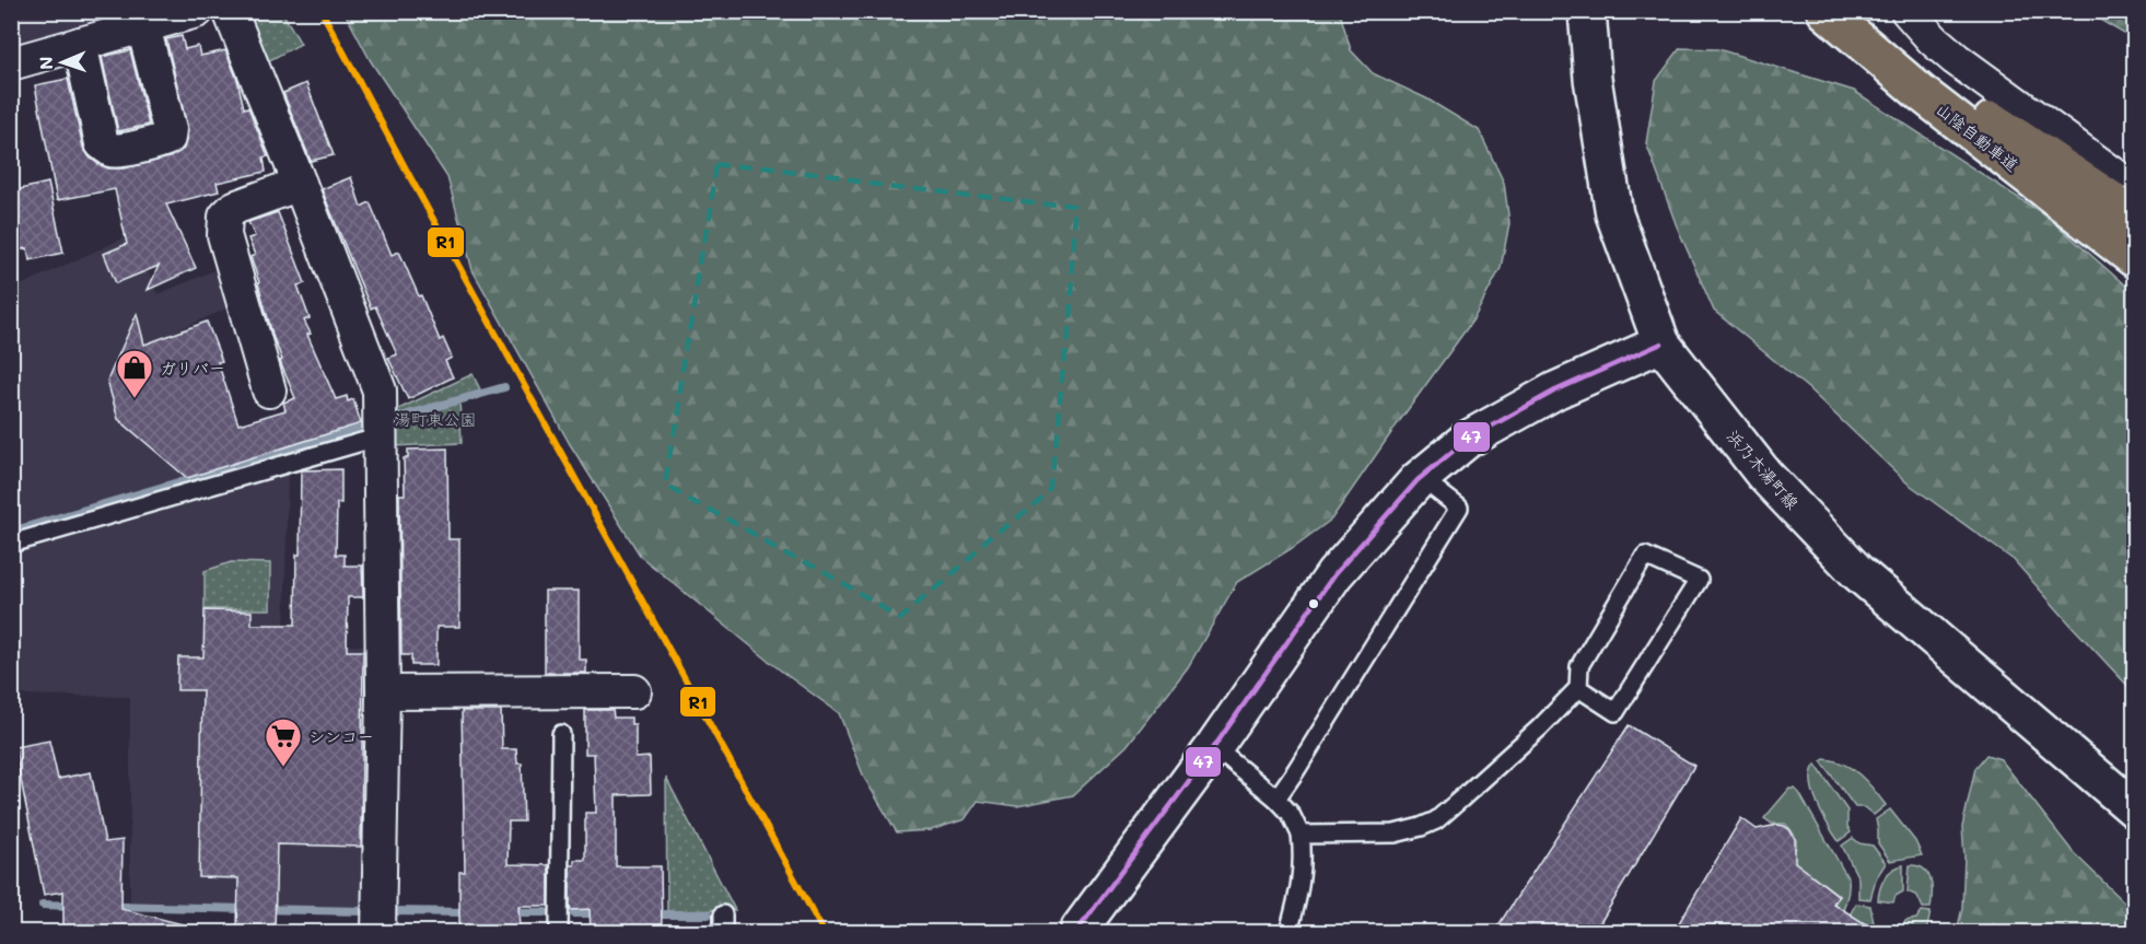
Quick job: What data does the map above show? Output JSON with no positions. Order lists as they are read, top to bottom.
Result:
{
  "streets": {
    "highway": ["山陰自動車道"],
    "main road": ["浜乃木湯町線"]
  },
  "parks": ["湯町東公園"],
  "places": {
    "shop": ["ガリバー"],
    "supermarket": ["シンコー"]
  },
  "lines": ["transit line R1", "transit line 47"],
  "north": "left"
}
